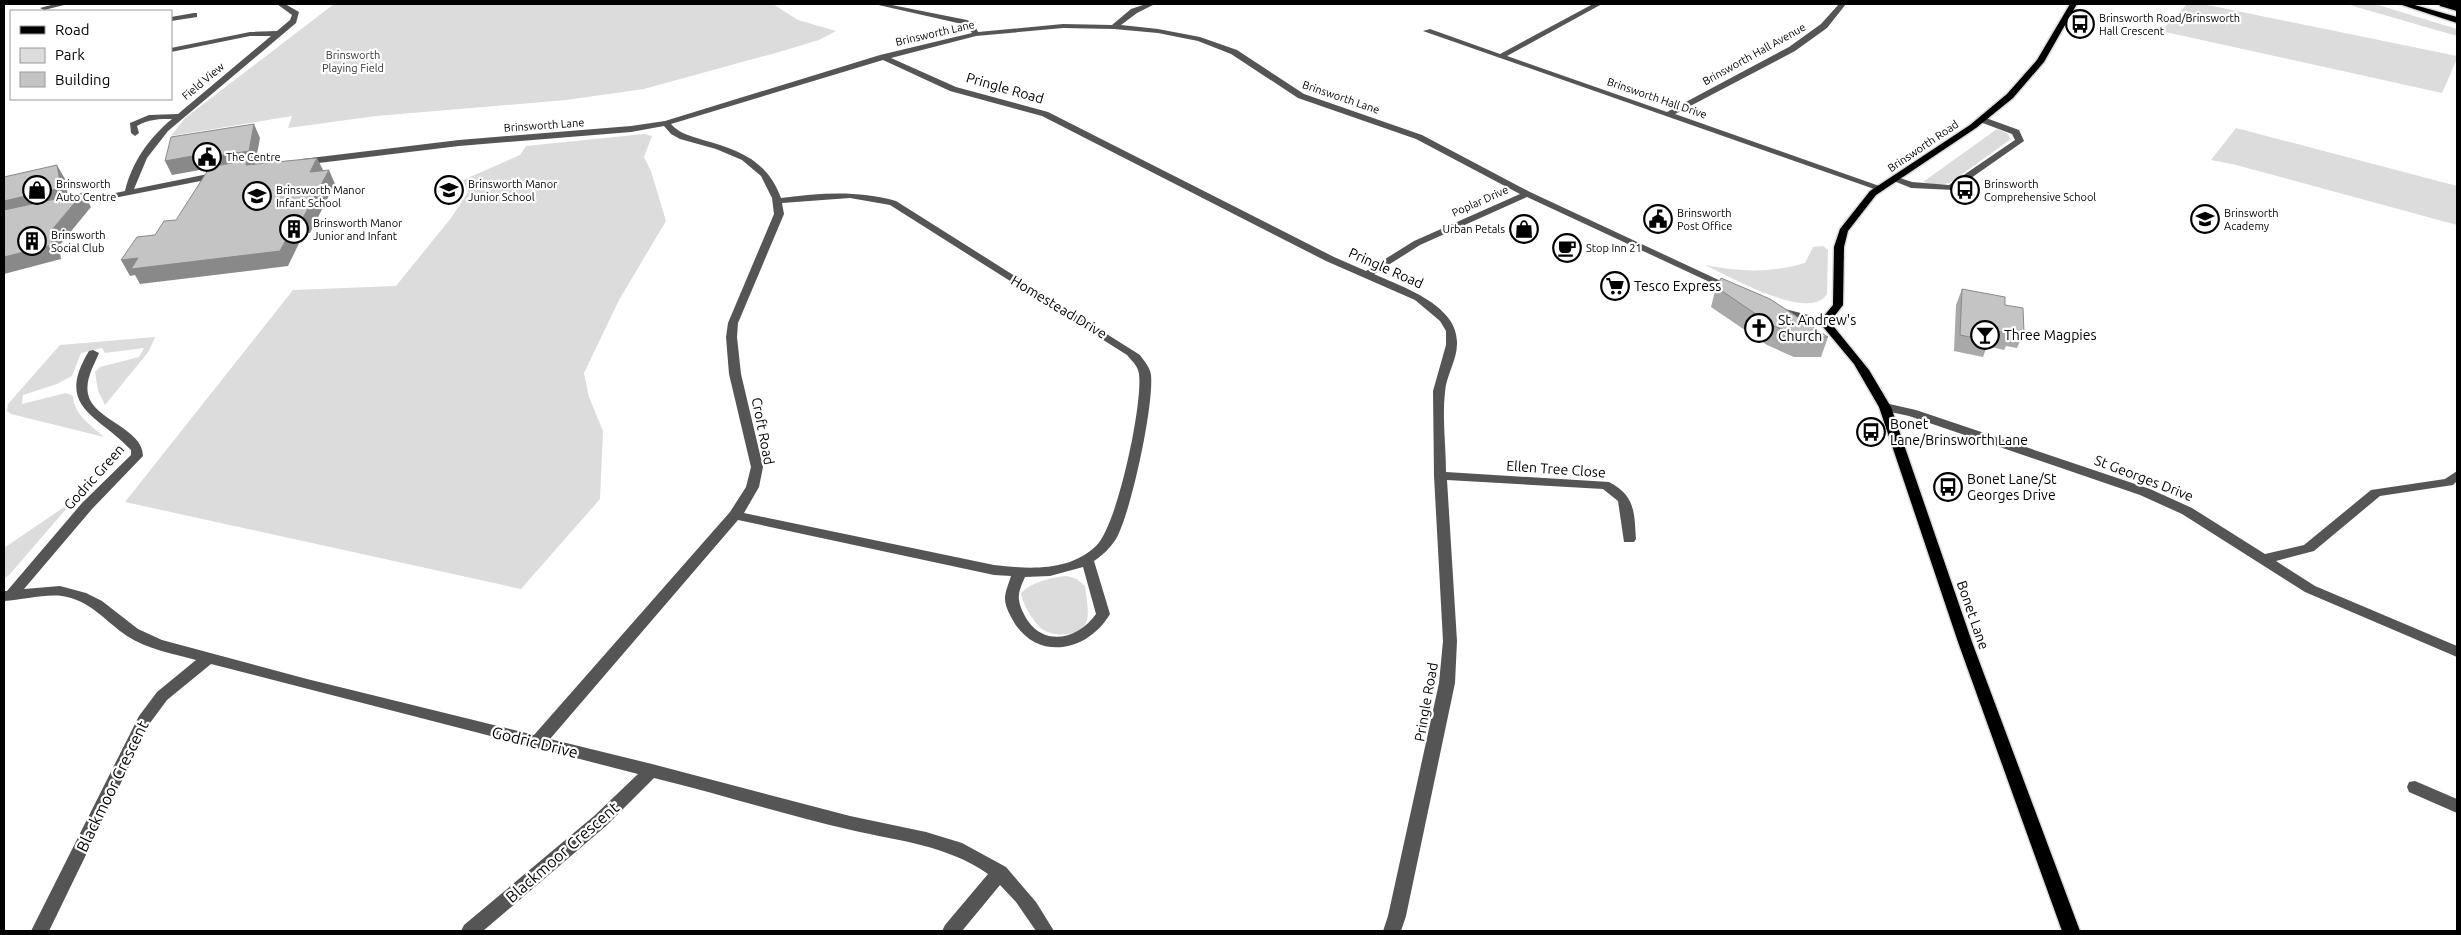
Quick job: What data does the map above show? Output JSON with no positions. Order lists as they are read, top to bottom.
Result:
{
  "streets": {
    "main road": ["Brinsworth Road", "Bonet Lane"],
    "street": [
      "Brinsworth Lane",
      "Brinsworth Hall Avenue",
      "Field View",
      "Pringle Road",
      "Brinsworth Hall Drive",
      "Poplar Drive",
      "Homestead Drive",
      "Croft Road",
      "Ellen Tree Close",
      "Godric Green",
      "St Georges Drive",
      "Godric Drive",
      "Blackmoor Crescent"
    ]
  },
  "crossings": [
    ["Brinsworth Lane", "Pringle Road"],
    ["Brinsworth Lane", "Poplar Drive"],
    ["Brinsworth Hall Avenue", "Brinsworth Hall Drive"],
    ["Pringle Road", "Poplar Drive"],
    ["Pringle Road", "Ellen Tree Close"],
    ["Brinsworth Hall Drive", "Brinsworth Road"],
    ["Brinsworth Road", "Bonet Lane"],
    ["Homestead Drive", "Croft Road"],
    ["Croft Road", "Godric Drive"],
    ["Godric Green", "Godric Drive"],
    ["St Georges Drive", "Bonet Lane"],
    ["Godric Drive", "Blackmoor Crescent"]
  ],
  "parks": ["Brinsworth Playing Field"],
  "places": {
    "bus stop": [
      "Brinsworth Road/Brinsworth Hall Crescent",
      "Brinsworth Comprehensive School",
      "Bonet Lane/Brinsworth Lane",
      "Bonet Lane/St Georges Drive"
    ],
    "public building": ["The Centre", "Brinsworth Post Office"],
    "shop": ["Brinsworth Auto Centre", "Urban Petals"],
    "school or university": ["Brinsworth Manor Junior School", "Brinsworth Manor Infant School", "Brinsworth Academy"],
    "building": ["Brinsworth Manor Junior and Infant", "Brinsworth Social Club"],
    "cafe": ["Stop Inn 21"],
    "supermarket": ["Tesco Express"],
    "church": ["St. Andrew's Church"],
    "bar": ["Three Magpies"]
  },
  "legend": ["Road", "Park", "Building"]
}
